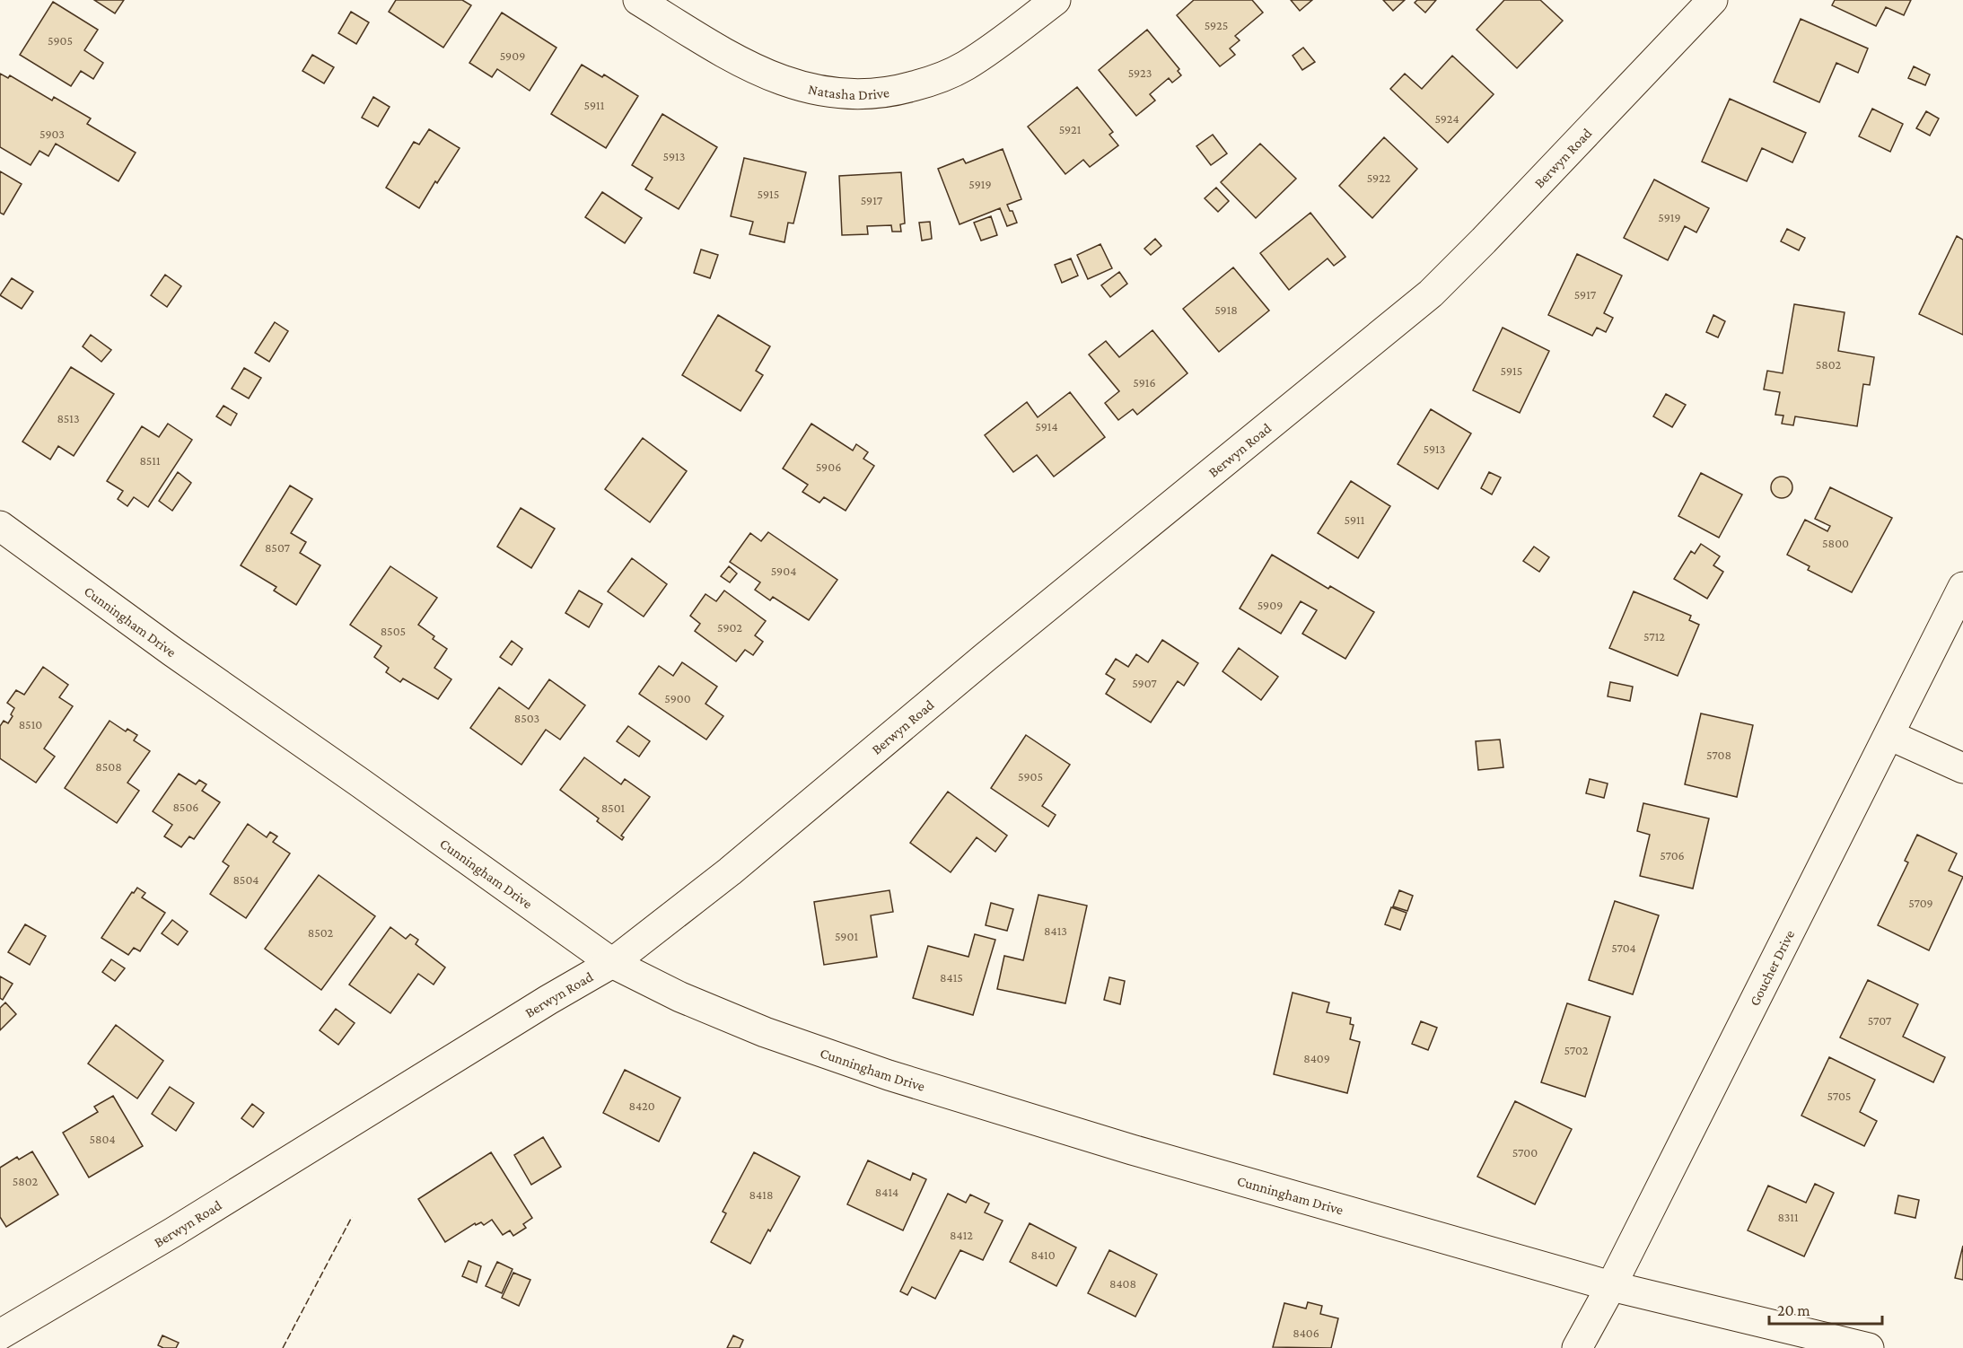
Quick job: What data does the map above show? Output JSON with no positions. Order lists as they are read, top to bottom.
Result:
{
  "streets": {
    "street": [
      "Natasha Drive",
      "Berwyn Road",
      "Cunningham Drive",
      "Goucher Drive"
    ]
  },
  "crossings": [
    ["Berwyn Road", "Cunningham Drive"],
    ["Cunningham Drive", "Goucher Drive"]
  ],
  "house_numbers": [
    "5925",
    "5905",
    "5909",
    "5923",
    "5911",
    "5924",
    "5921",
    "5903",
    "5913",
    "5922",
    "5919",
    "5915",
    "5917",
    "5919",
    "5917",
    "5918",
    "5802",
    "5915",
    "5916",
    "8513",
    "5914",
    "5913",
    "8511",
    "5906",
    "5911",
    "5800",
    "8507",
    "5904",
    "5909",
    "5902",
    "8505",
    "5712",
    "5907",
    "5900",
    "8503",
    "8510",
    "5708",
    "8508",
    "5905",
    "8506",
    "8501",
    "5706",
    "8504",
    "5709",
    "8413",
    "8502",
    "5901",
    "5704",
    "8415",
    "5707",
    "5702",
    "8409",
    "5705",
    "8420",
    "5804",
    "5700",
    "5802",
    "8414",
    "8418",
    "8311",
    "8412",
    "8410",
    "8408",
    "8406"
  ],
  "scale_bar": "20 m"
}
